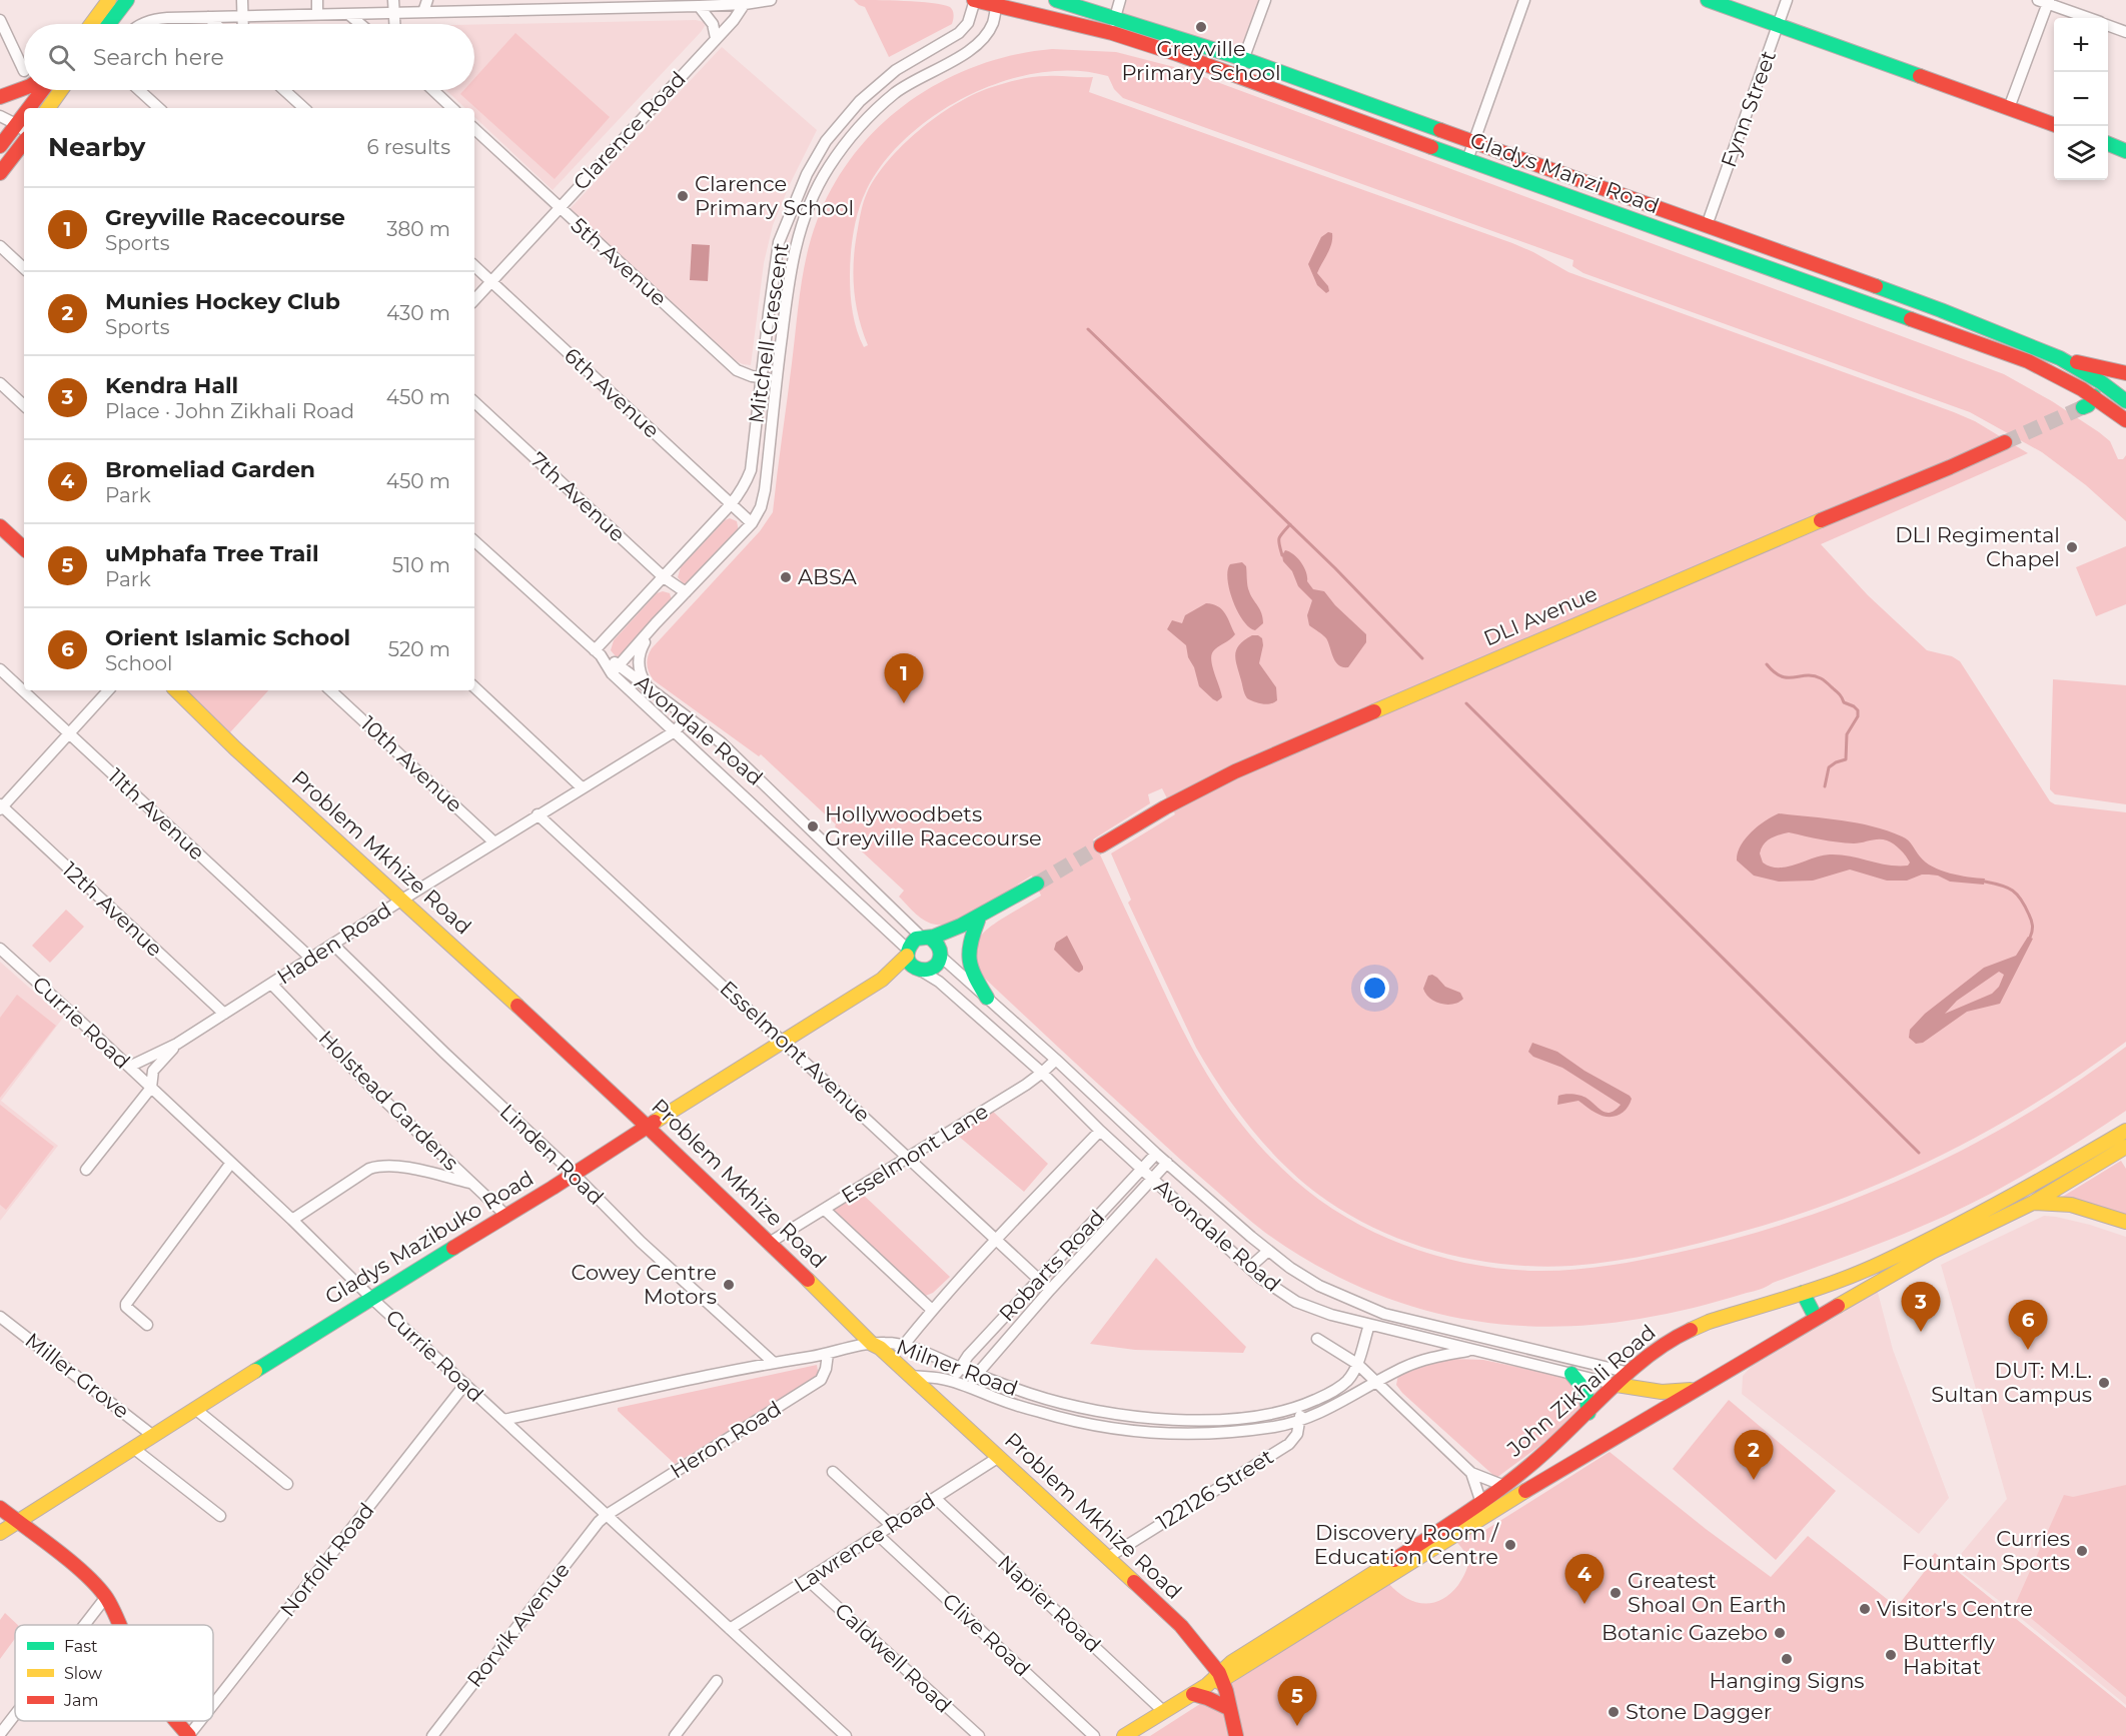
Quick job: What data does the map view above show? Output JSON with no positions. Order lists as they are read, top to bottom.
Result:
{
  "streets": {
    "main road": [
      "Gladys Manzi Road",
      "DLI Avenue",
      "Problem Mkhize Road",
      "Gladys Mazibuko Road",
      "John Zikhali Road"
    ],
    "street": [
      "Fynn Street",
      "Clarence Road",
      "5th Avenue",
      "Mitchell Crescent",
      "6th Avenue",
      "7th Avenue",
      "Avondale Road",
      "10th Avenue",
      "11th Avenue",
      "12th Avenue",
      "Haden Road",
      "Currie Road",
      "Esselmont Avenue",
      "Holstead Gardens",
      "Esselmont Lane",
      "Linden Road",
      "Robarts Road",
      "Milner Road",
      "Miller Grove",
      "Heron Road",
      "122126 Street",
      "Lawrence Road",
      "Norfolk Road",
      "Napier Road",
      "Rorvik Avenue",
      "Clive Road",
      "Caldwell Road"
    ]
  },
  "crossings": [
    ["Fynn Street", "Gladys Manzi Road"],
    ["Clarence Road", "5th Avenue"],
    ["Clarence Road", "6th Avenue"],
    ["Gladys Manzi Road", "Mitchell Crescent"],
    ["5th Avenue", "Mitchell Crescent"],
    ["Mitchell Crescent", "6th Avenue"],
    ["Mitchell Crescent", "7th Avenue"],
    ["Mitchell Crescent", "Avondale Road"],
    ["Avondale Road", "Haden Road"],
    ["Avondale Road", "Esselmont Lane"],
    ["Avondale Road", "Gladys Mazibuko Road"],
    ["Avondale Road", "Robarts Road"],
    ["Avondale Road", "Milner Road"],
    ["Avondale Road", "John Zikhali Road"],
    ["10th Avenue", "Haden Road"],
    ["11th Avenue", "Haden Road"],
    ["Problem Mkhize Road", "Haden Road"],
    ["Problem Mkhize Road", "Esselmont Lane"],
    ["Problem Mkhize Road", "Gladys Mazibuko Road"],
    ["Problem Mkhize Road", "Milner Road"],
    ["Problem Mkhize Road", "John Zikhali Road"],
    ["Problem Mkhize Road", "122126 Street"],
    ["Problem Mkhize Road", "Lawrence Road"],
    ["12th Avenue", "Haden Road"],
    ["Haden Road", "Currie Road"],
    ["Haden Road", "Esselmont Avenue"],
    ["Haden Road", "Holstead Gardens"],
    ["Haden Road", "Linden Road"],
    ["Currie Road", "Gladys Mazibuko Road"],
    ["Currie Road", "Milner Road"],
    ["Currie Road", "Heron Road"],
    ["Currie Road", "Lawrence Road"],
    ["Currie Road", "Norfolk Road"],
    ["Currie Road", "Rorvik Avenue"],
    ["Esselmont Avenue", "Esselmont Lane"],
    ["Esselmont Avenue", "Gladys Mazibuko Road"],
    ["Esselmont Avenue", "Robarts Road"],
    ["Holstead Gardens", "Gladys Mazibuko Road"],
    ["Linden Road", "Gladys Mazibuko Road"],
    ["Linden Road", "Milner Road"],
    ["Gladys Mazibuko Road", "Miller Grove"],
    ["Robarts Road", "Milner Road"],
    ["Milner Road", "Heron Road"],
    ["Milner Road", "122126 Street"],
    ["John Zikhali Road", "Napier Road"],
    ["Heron Road", "Rorvik Avenue"],
    ["Lawrence Road", "Napier Road"],
    ["Lawrence Road", "Clive Road"],
    ["Lawrence Road", "Caldwell Road"]
  ],
  "places": [
    "Greyville Primary School",
    "Clarence Primary School",
    "DLI Regimental Chapel",
    "ABSA",
    "Hollywoodbets Greyville Racecourse",
    "Cowey Centre Motors",
    "DUT: M.L. Sultan Campus",
    "Discovery Room / Education Centre",
    "Curries Fountain Sports",
    "Greatest Shoal On Earth",
    "Visitor's Centre",
    "Botanic Gazebo",
    "Butterfly Habitat",
    "Hanging Signs",
    "Stone Dagger"
  ],
  "legend": ["Fast", "Slow", "Jam"],
  "page": {
    "map_buttons": ["+", "−"],
    "search": "Search here",
    "heading": ["Nearby", "6 results"],
    "list": [
      {
        "mark": "1",
        "name": "Greyville Racecourse",
        "note": "Sports",
        "value": "380 m"
      },
      {
        "mark": "2",
        "name": "Munies Hockey Club",
        "note": "Sports",
        "value": "430 m"
      },
      {
        "mark": "3",
        "name": "Kendra Hall",
        "note": "Place · John Zikhali Road",
        "value": "450 m"
      },
      {
        "mark": "4",
        "name": "Bromeliad Garden",
        "note": "Park",
        "value": "450 m"
      },
      {
        "mark": "5",
        "name": "uMphafa Tree Trail",
        "note": "Park",
        "value": "510 m"
      },
      {
        "mark": "6",
        "name": "Orient Islamic School",
        "note": "School",
        "value": "520 m"
      }
    ],
    "pins": [
      "1",
      "3",
      "6",
      "2",
      "4",
      "5"
    ]
  }
}
